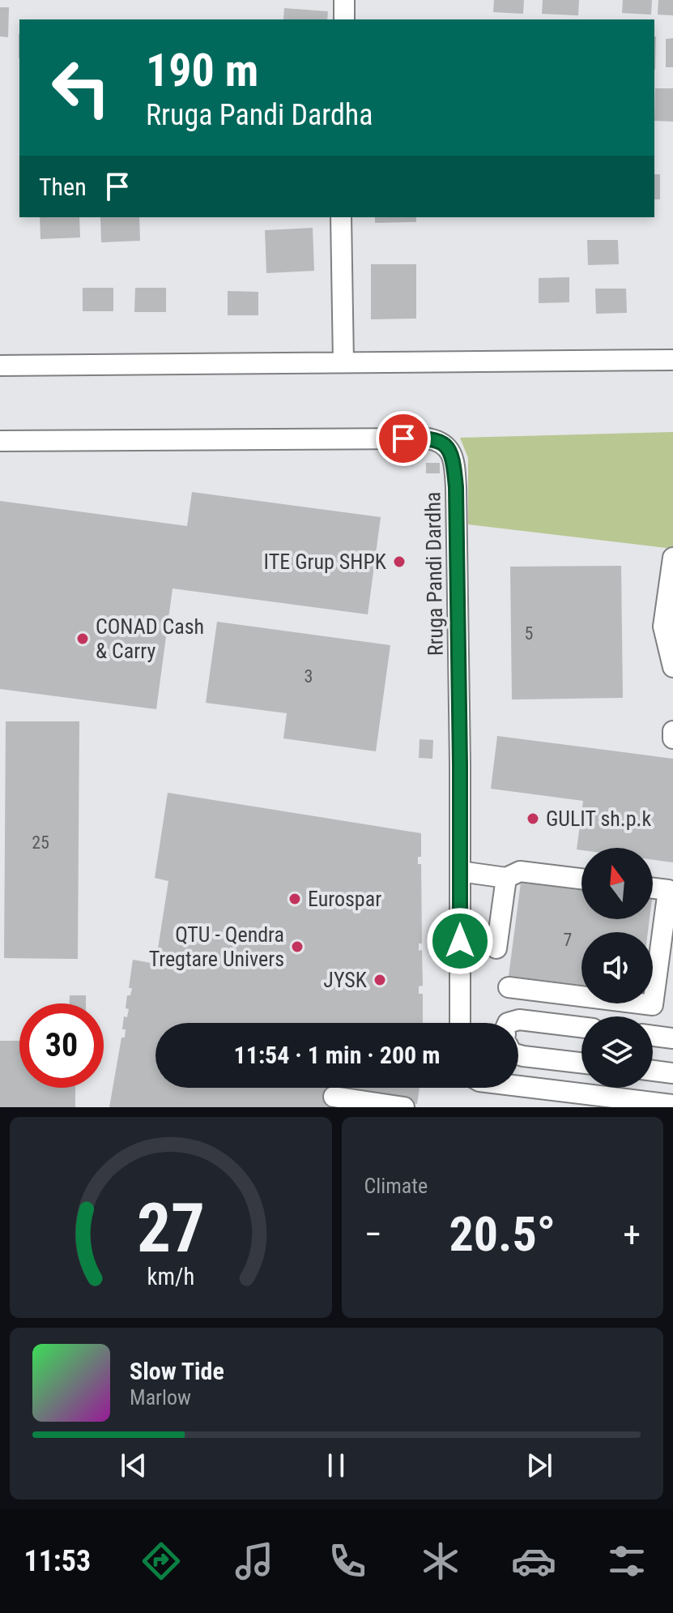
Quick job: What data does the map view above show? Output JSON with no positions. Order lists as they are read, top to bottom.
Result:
{
  "streets": {
    "street": ["Rruga Pandi Dardha"]
  },
  "places": [
    "ITE Grup SHPK",
    "CONAD Cash & Carry",
    "GULIT sh.p.k",
    "Eurospar",
    "QTU - Qendra Tregtare Univers",
    "JYSK"
  ],
  "house_numbers": [
    "5",
    "3",
    "25",
    "7"
  ],
  "north": "top",
  "page": {
    "turn": ["190 m", "Rruga Pandi Dardha"],
    "then": "Then",
    "limit": "30",
    "trip": "11:54 · 1 min · 200 m",
    "tile": "Climate",
    "heat": ["−", "20.5°", "+"],
    "song": ["Slow Tide", "Marlow"],
    "tabs": "11:53",
    "gauge": ["27", "km/h"]
  }
}
